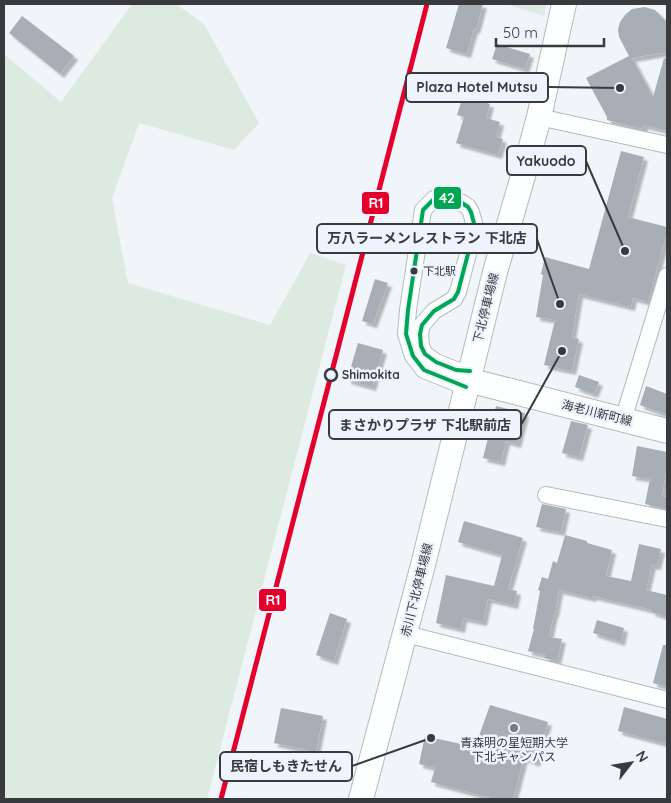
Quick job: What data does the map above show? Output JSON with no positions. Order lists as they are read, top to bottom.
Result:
{
  "streets": {
    "main road": ["下北停車場線", "海老川新町線", "赤川下北停車場線"]
  },
  "crossings": [
    ["下北停車場線", "海老川新町線"],
    ["下北停車場線", "赤川下北停車場線"],
    ["海老川新町線", "赤川下北停車場線"]
  ],
  "places": [
    "Plaza Hotel Mutsu",
    "Yakuodo",
    "下北駅",
    "万八ラーメンレストラン 下北店",
    "まさかりプラザ 下北駅前店",
    "Shimokita",
    "青森明の星短期大学 下北キャンパス",
    "民宿しもきたせん"
  ],
  "lines": ["transit line R1", "transit line 42"],
  "scale_bar": "50 m",
  "north": "top right"
}
